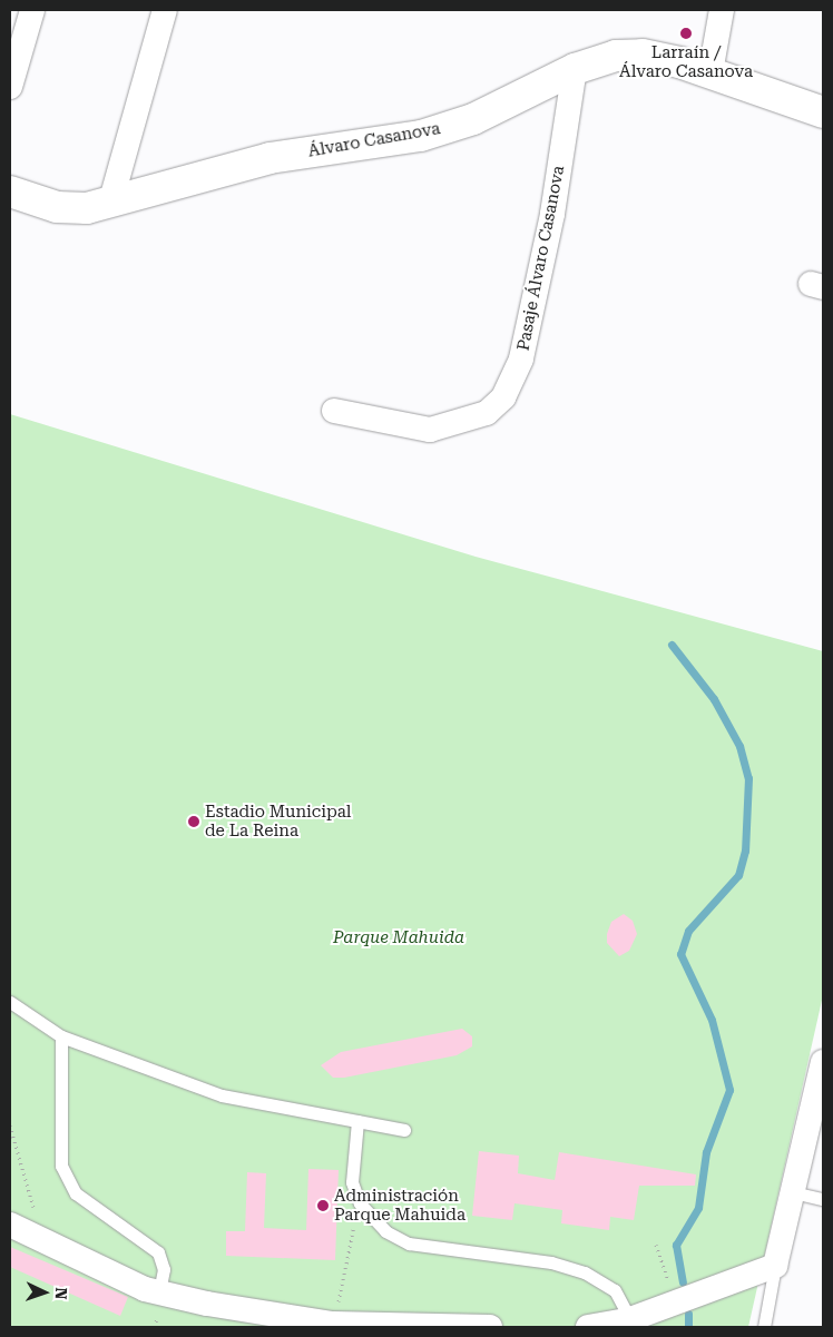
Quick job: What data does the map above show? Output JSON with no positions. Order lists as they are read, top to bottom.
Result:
{
  "streets": {
    "street": ["Álvaro Casanova", "Pasaje Álvaro Casanova"]
  },
  "crossings": [
    ["Álvaro Casanova", "Pasaje Álvaro Casanova"]
  ],
  "parks": ["Parque Mahuida"],
  "places": ["Larraín / Álvaro Casanova", "Estadio Municipal de La Reina", "Administración Parque Mahuida"],
  "north": "right"
}
